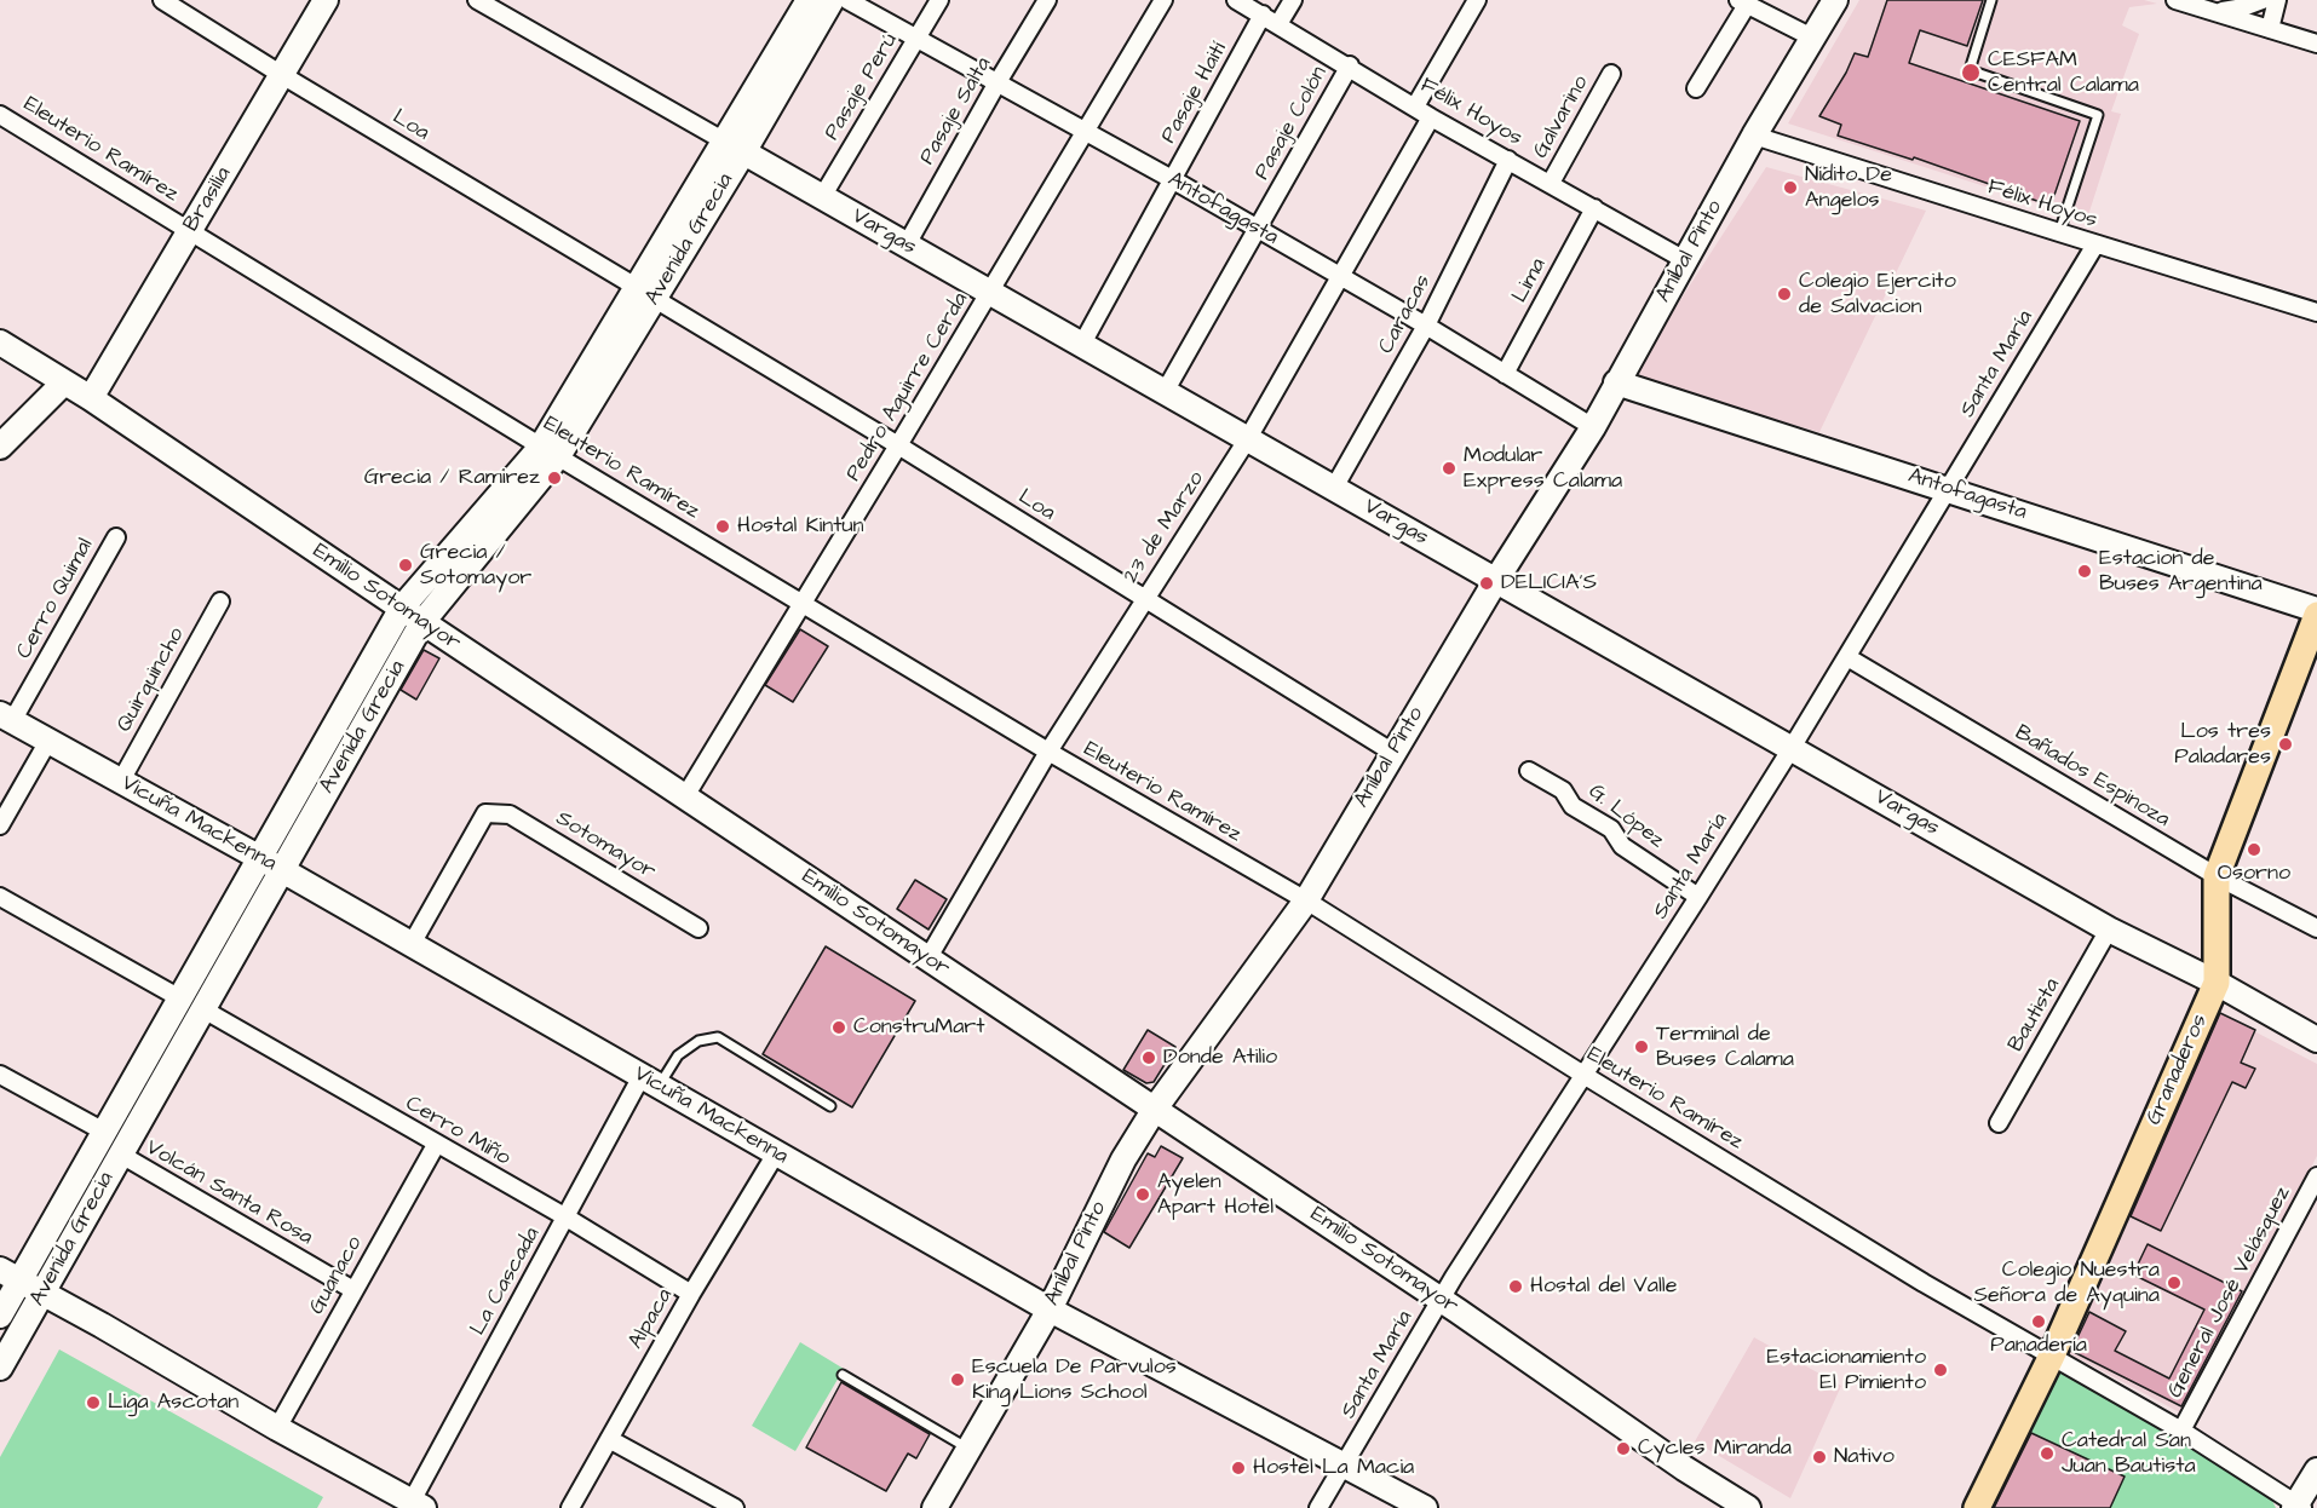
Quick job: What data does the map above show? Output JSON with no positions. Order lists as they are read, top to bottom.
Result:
{
  "streets": {
    "main road": ["Granaderos"],
    "street": [
      "Pasaje Perú",
      "Pasaje Haití",
      "Pasaje Salta",
      "Félix Hoyos",
      "Galvarino",
      "Pasaje Colón",
      "Loa",
      "Eleuterio Ramírez",
      "Brasilia",
      "Antofagasta",
      "Vargas",
      "Avenida Grecia",
      "Aníbal Pinto",
      "Lima",
      "Caracas",
      "Santa María",
      "Pedro Aguirre Cerda",
      "23 de Marzo",
      "Emilio Sotomayor",
      "Cerro Quimal",
      "Quirquincho",
      "Bañados Espinoza",
      "G. López",
      "Vicuña Mackenna",
      "Sotomayor",
      "Bautista",
      "Cerro Miño",
      "Volcán Santa Rosa",
      "Guanaco",
      "La Cascada",
      "General José Velásquez",
      "Alpaca"
    ]
  },
  "crossings": [
    ["Pasaje Perú", "Antofagasta"],
    ["Pasaje Perú", "Vargas"],
    ["Pasaje Haití", "Félix Hoyos"],
    ["Pasaje Haití", "Antofagasta"],
    ["Pasaje Haití", "Vargas"],
    ["Pasaje Salta", "Antofagasta"],
    ["Pasaje Salta", "Vargas"],
    ["Félix Hoyos", "Galvarino"],
    ["Félix Hoyos", "Pasaje Colón"],
    ["Félix Hoyos", "Aníbal Pinto"],
    ["Félix Hoyos", "Lima"],
    ["Félix Hoyos", "Caracas"],
    ["Félix Hoyos", "Santa María"],
    ["Félix Hoyos", "23 de Marzo"],
    ["Pasaje Colón", "Antofagasta"],
    ["Pasaje Colón", "Vargas"],
    ["Loa", "Brasilia"],
    ["Loa", "Avenida Grecia"],
    ["Loa", "Aníbal Pinto"],
    ["Loa", "Pedro Aguirre Cerda"],
    ["Loa", "23 de Marzo"],
    ["Eleuterio Ramírez", "Brasilia"],
    ["Eleuterio Ramírez", "Avenida Grecia"],
    ["Eleuterio Ramírez", "Aníbal Pinto"],
    ["Eleuterio Ramírez", "Santa María"],
    ["Eleuterio Ramírez", "Pedro Aguirre Cerda"],
    ["Eleuterio Ramírez", "23 de Marzo"],
    ["Eleuterio Ramírez", "Granaderos"],
    ["Eleuterio Ramírez", "General José Velásquez"],
    ["Brasilia", "Emilio Sotomayor"],
    ["Antofagasta", "Aníbal Pinto"],
    ["Antofagasta", "Lima"],
    ["Antofagasta", "Caracas"],
    ["Antofagasta", "Santa María"],
    ["Antofagasta", "Pedro Aguirre Cerda"],
    ["Antofagasta", "23 de Marzo"],
    ["Antofagasta", "Granaderos"],
    ["Vargas", "Avenida Grecia"],
    ["Vargas", "Aníbal Pinto"],
    ["Vargas", "Caracas"],
    ["Vargas", "Santa María"],
    ["Vargas", "Pedro Aguirre Cerda"],
    ["Vargas", "23 de Marzo"],
    ["Vargas", "Bautista"],
    ["Vargas", "Granaderos"],
    ["Avenida Grecia", "Emilio Sotomayor"],
    ["Avenida Grecia", "Vicuña Mackenna"],
    ["Avenida Grecia", "Cerro Miño"],
    ["Avenida Grecia", "Volcán Santa Rosa"],
    ["Aníbal Pinto", "Emilio Sotomayor"],
    ["Aníbal Pinto", "Vicuña Mackenna"],
    ["Santa María", "Emilio Sotomayor"],
    ["Santa María", "Bañados Espinoza"],
    ["Santa María", "G. López"],
    ["Santa María", "Vicuña Mackenna"],
    ["Pedro Aguirre Cerda", "Emilio Sotomayor"],
    ["23 de Marzo", "Emilio Sotomayor"],
    ["Cerro Quimal", "Vicuña Mackenna"],
    ["Quirquincho", "Vicuña Mackenna"],
    ["Bañados Espinoza", "Granaderos"],
    ["Vicuña Mackenna", "Sotomayor"],
    ["Vicuña Mackenna", "La Cascada"],
    ["Vicuña Mackenna", "Alpaca"],
    ["Cerro Miño", "Guanaco"],
    ["Cerro Miño", "La Cascada"],
    ["Cerro Miño", "Alpaca"],
    ["Volcán Santa Rosa", "Guanaco"]
  ],
  "places": [
    "CESFAM Central Calama",
    "Nidito De Angelos",
    "Colegio Ejercito de Salvacion",
    "Modular Express Calama",
    "Grecia / Ramirez",
    "Hostal Kintun",
    "Grecia / Sotomayor",
    "Estacion de Buses Argentina",
    "DELICIA'S",
    "Los tres Paladares",
    "Osorno",
    "ConstruMart",
    "Terminal de Buses Calama",
    "Donde Atilio",
    "Ayelen Apart Hotel",
    "Colegio Nuestra Señora de Ayquina",
    "Hostal del Valle",
    "Panadería",
    "Estacionamiento El Pimiento",
    "Escuela De Parvulos King Lions School",
    "Liga Ascotan",
    "Cycles Miranda",
    "Catedral San Juan Bautista",
    "Nativo",
    "Hostel La Macia"
  ]
}
